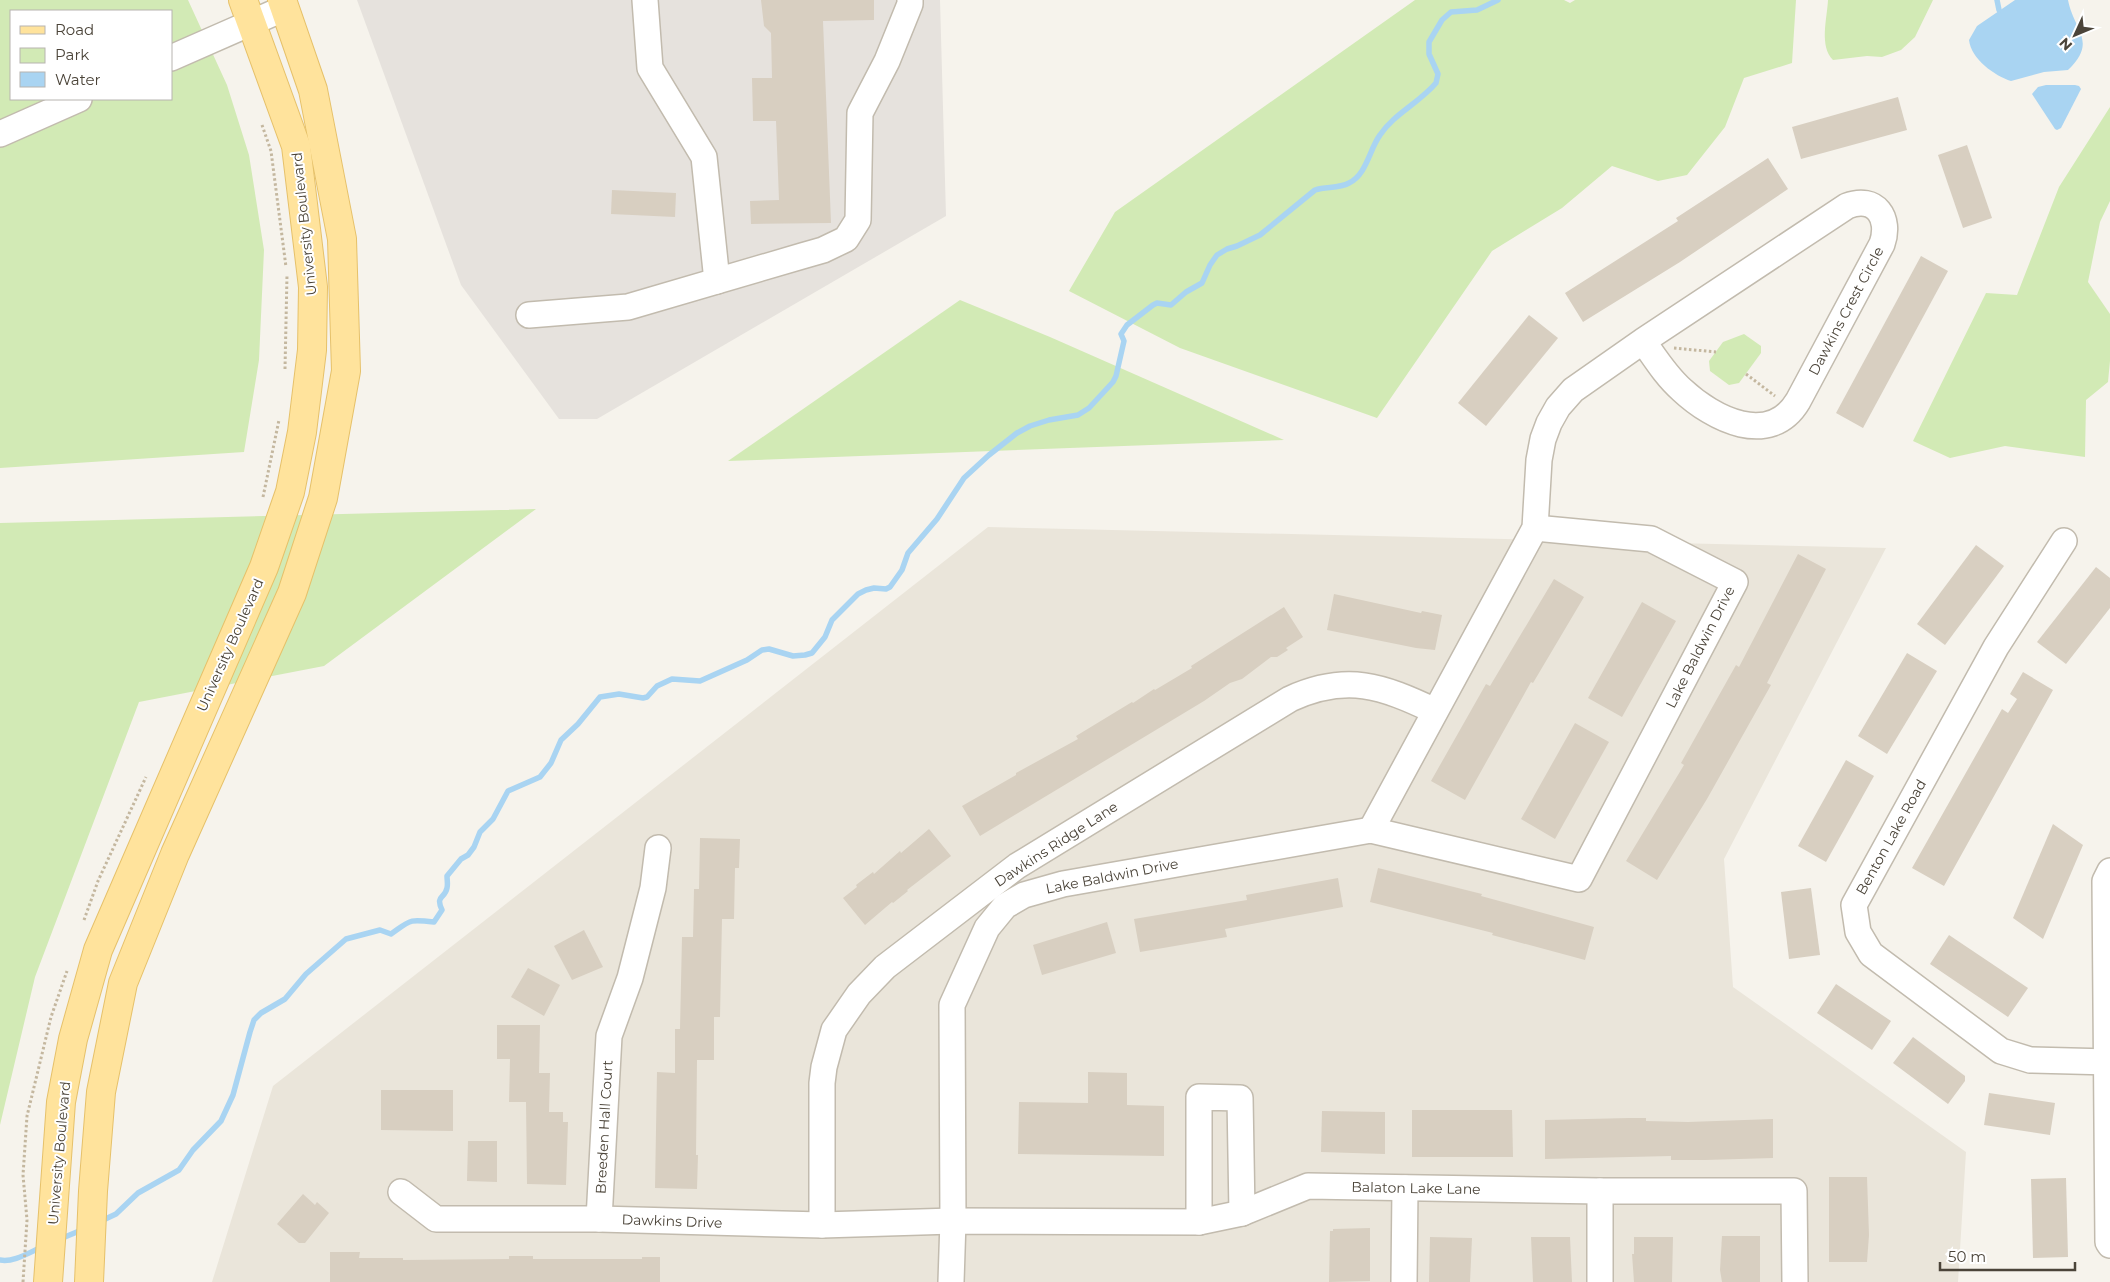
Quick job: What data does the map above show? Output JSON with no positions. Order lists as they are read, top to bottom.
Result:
{
  "streets": {
    "main road": ["University Boulevard"],
    "street": [
      "Dawkins Crest Circle",
      "Lake Baldwin Drive",
      "Benton Lake Road",
      "Dawkins Ridge Lane",
      "Breeden Hall Court",
      "Balaton Lake Lane",
      "Dawkins Drive"
    ]
  },
  "crossings": [
    ["Dawkins Crest Circle", "Lake Baldwin Drive"],
    ["Lake Baldwin Drive", "Balaton Lake Lane"],
    ["Lake Baldwin Drive", "Dawkins Drive"],
    ["Dawkins Ridge Lane", "Dawkins Drive"],
    ["Breeden Hall Court", "Dawkins Drive"],
    ["Balaton Lake Lane", "Dawkins Drive"]
  ],
  "legend": ["Road", "Park", "Water"],
  "scale_bar": "50 m",
  "north": "bottom left"
}
